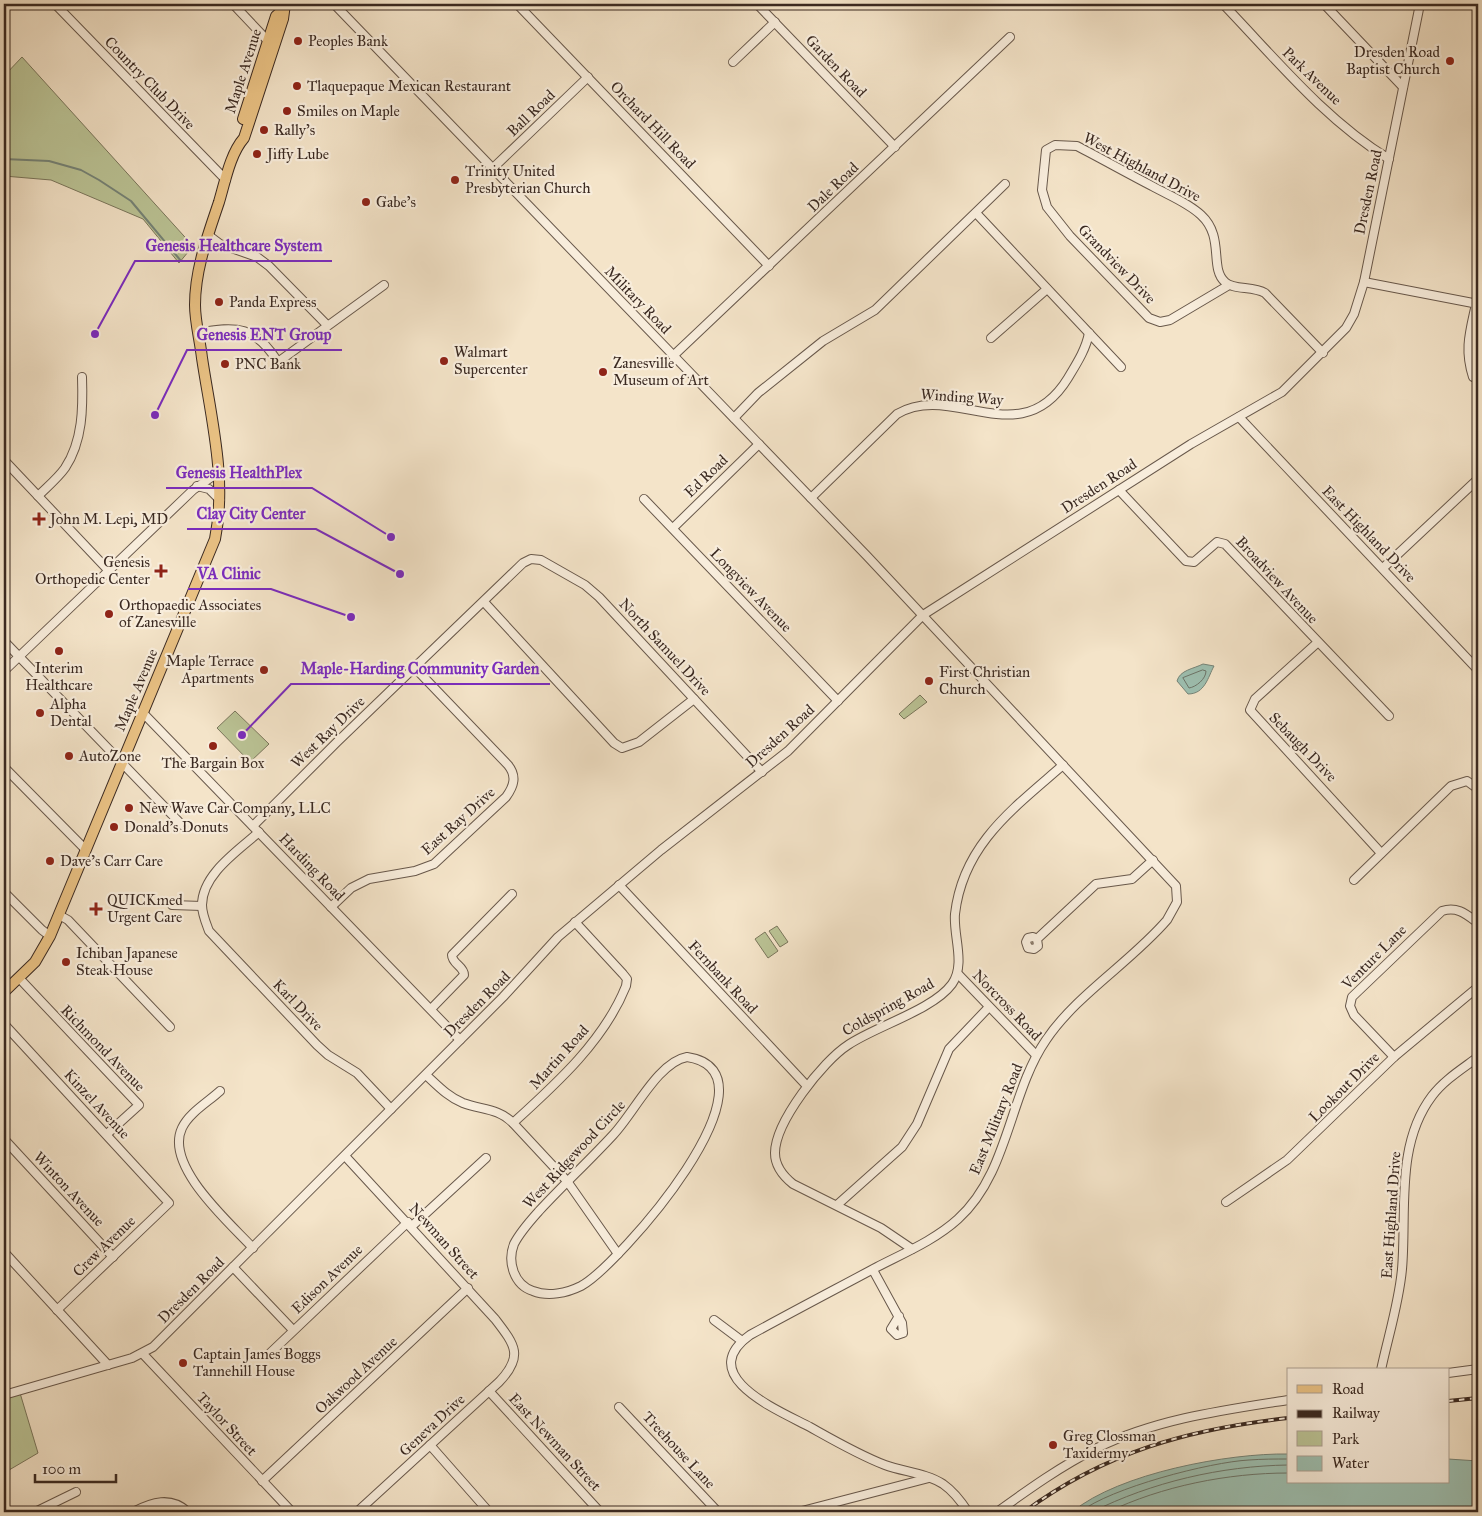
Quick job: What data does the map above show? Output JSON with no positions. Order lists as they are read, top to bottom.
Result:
{
  "streets": {
    "main road": ["Maple Avenue"],
    "street": [
      "Garden Road",
      "Park Avenue",
      "Country Club Drive",
      "Ball Road",
      "Orchard Hill Road",
      "West Highland Drive",
      "Dale Road",
      "Dresden Road",
      "Grandview Drive",
      "Military Road",
      "Winding Way",
      "Ed Road",
      "East Highland Drive",
      "Broadview Avenue",
      "Longview Avenue",
      "North Samuel Drive",
      "West Ray Drive",
      "Sebaugh Drive",
      "East Ray Drive",
      "Harding Road",
      "Venture Lane",
      "Fernbank Road",
      "Karl Drive",
      "Norcross Road",
      "Coldspring Road",
      "Richmond Avenue",
      "Martin Road",
      "Lookout Drive",
      "Kinzel Avenue",
      "East Military Road",
      "West Ridgewood Circle",
      "Winton Avenue",
      "Newman Street",
      "Crew Avenue",
      "Edison Avenue",
      "Oakwood Avenue",
      "Taylor Street",
      "Geneva Drive",
      "East Newman Street",
      "Treehouse Lane"
    ]
  },
  "crossings": [
    ["Garden Road", "Dale Road"],
    ["Maple Avenue", "Country Club Drive"],
    ["Maple Avenue", "Harding Road"],
    ["Maple Avenue", "Richmond Avenue"],
    ["Park Avenue", "Dresden Road"],
    ["Ball Road", "Orchard Hill Road"],
    ["Ball Road", "Military Road"],
    ["Orchard Hill Road", "Dale Road"],
    ["West Highland Drive", "Grandview Drive"],
    ["Dale Road", "Military Road"],
    ["Dresden Road", "Military Road"],
    ["Dresden Road", "East Highland Drive"],
    ["Dresden Road", "Broadview Avenue"],
    ["Dresden Road", "Longview Avenue"],
    ["Dresden Road", "North Samuel Drive"],
    ["Dresden Road", "Harding Road"],
    ["Dresden Road", "Fernbank Road"],
    ["Dresden Road", "Karl Drive"],
    ["Dresden Road", "Martin Road"],
    ["Dresden Road", "East Military Road"],
    ["Dresden Road", "Newman Street"],
    ["Dresden Road", "Taylor Street"],
    ["Military Road", "Winding Way"],
    ["Military Road", "Ed Road"],
    ["Military Road", "East Military Road"],
    ["Ed Road", "Longview Avenue"],
    ["Broadview Avenue", "Sebaugh Drive"],
    ["North Samuel Drive", "West Ray Drive"],
    ["West Ray Drive", "East Ray Drive"],
    ["West Ray Drive", "Harding Road"],
    ["East Ray Drive", "Harding Road"],
    ["Venture Lane", "Lookout Drive"],
    ["Fernbank Road", "Coldspring Road"],
    ["Norcross Road", "Coldspring Road"],
    ["Norcross Road", "East Military Road"],
    ["Coldspring Road", "East Military Road"],
    ["Richmond Avenue", "Kinzel Avenue"],
    ["Kinzel Avenue", "Crew Avenue"],
    ["Winton Avenue", "Crew Avenue"],
    ["Newman Street", "Edison Avenue"],
    ["Newman Street", "Oakwood Avenue"],
    ["Newman Street", "Geneva Drive"],
    ["Oakwood Avenue", "Taylor Street"],
    ["Geneva Drive", "East Newman Street"]
  ],
  "places": {
    "other": [
      "Peoples Bank",
      "Dresden Road Baptist Church",
      "Tlaquepaque Mexican Restaurant",
      "Smiles on Maple",
      "Rally's",
      "Jiffy Lube",
      "Trinity United Presbyterian Church",
      "Gabe's",
      "Panda Express",
      "Genesis Healthcare System",
      "Walmart Supercenter",
      "PNC Bank",
      "Zanesville Museum of Art",
      "Genesis ENT Group",
      "Genesis HealthPlex",
      "Clay City Center",
      "Orthopaedic Associates of Zanesville",
      "VA Clinic",
      "Interim Healthcare",
      "Maple Terrace Apartments",
      "First Christian Church",
      "Alpha Dental",
      "Maple-Harding Community Garden",
      "The Bargain Box",
      "AutoZone",
      "New Wave Car Company, LLC",
      "Donald's Donuts",
      "Dave's Carr Care",
      "Ichiban Japanese Steak House",
      "Captain James Boggs Tannehill House",
      "Greg Clossman Taxidermy"
    ],
    "health": ["John M. Lepi, MD", "Genesis Orthopedic Center", "QUICKmed Urgent Care"]
  },
  "legend": [
    "Road",
    "Railway",
    "Park",
    "Water"
  ],
  "scale_bar": "100 m"
}
